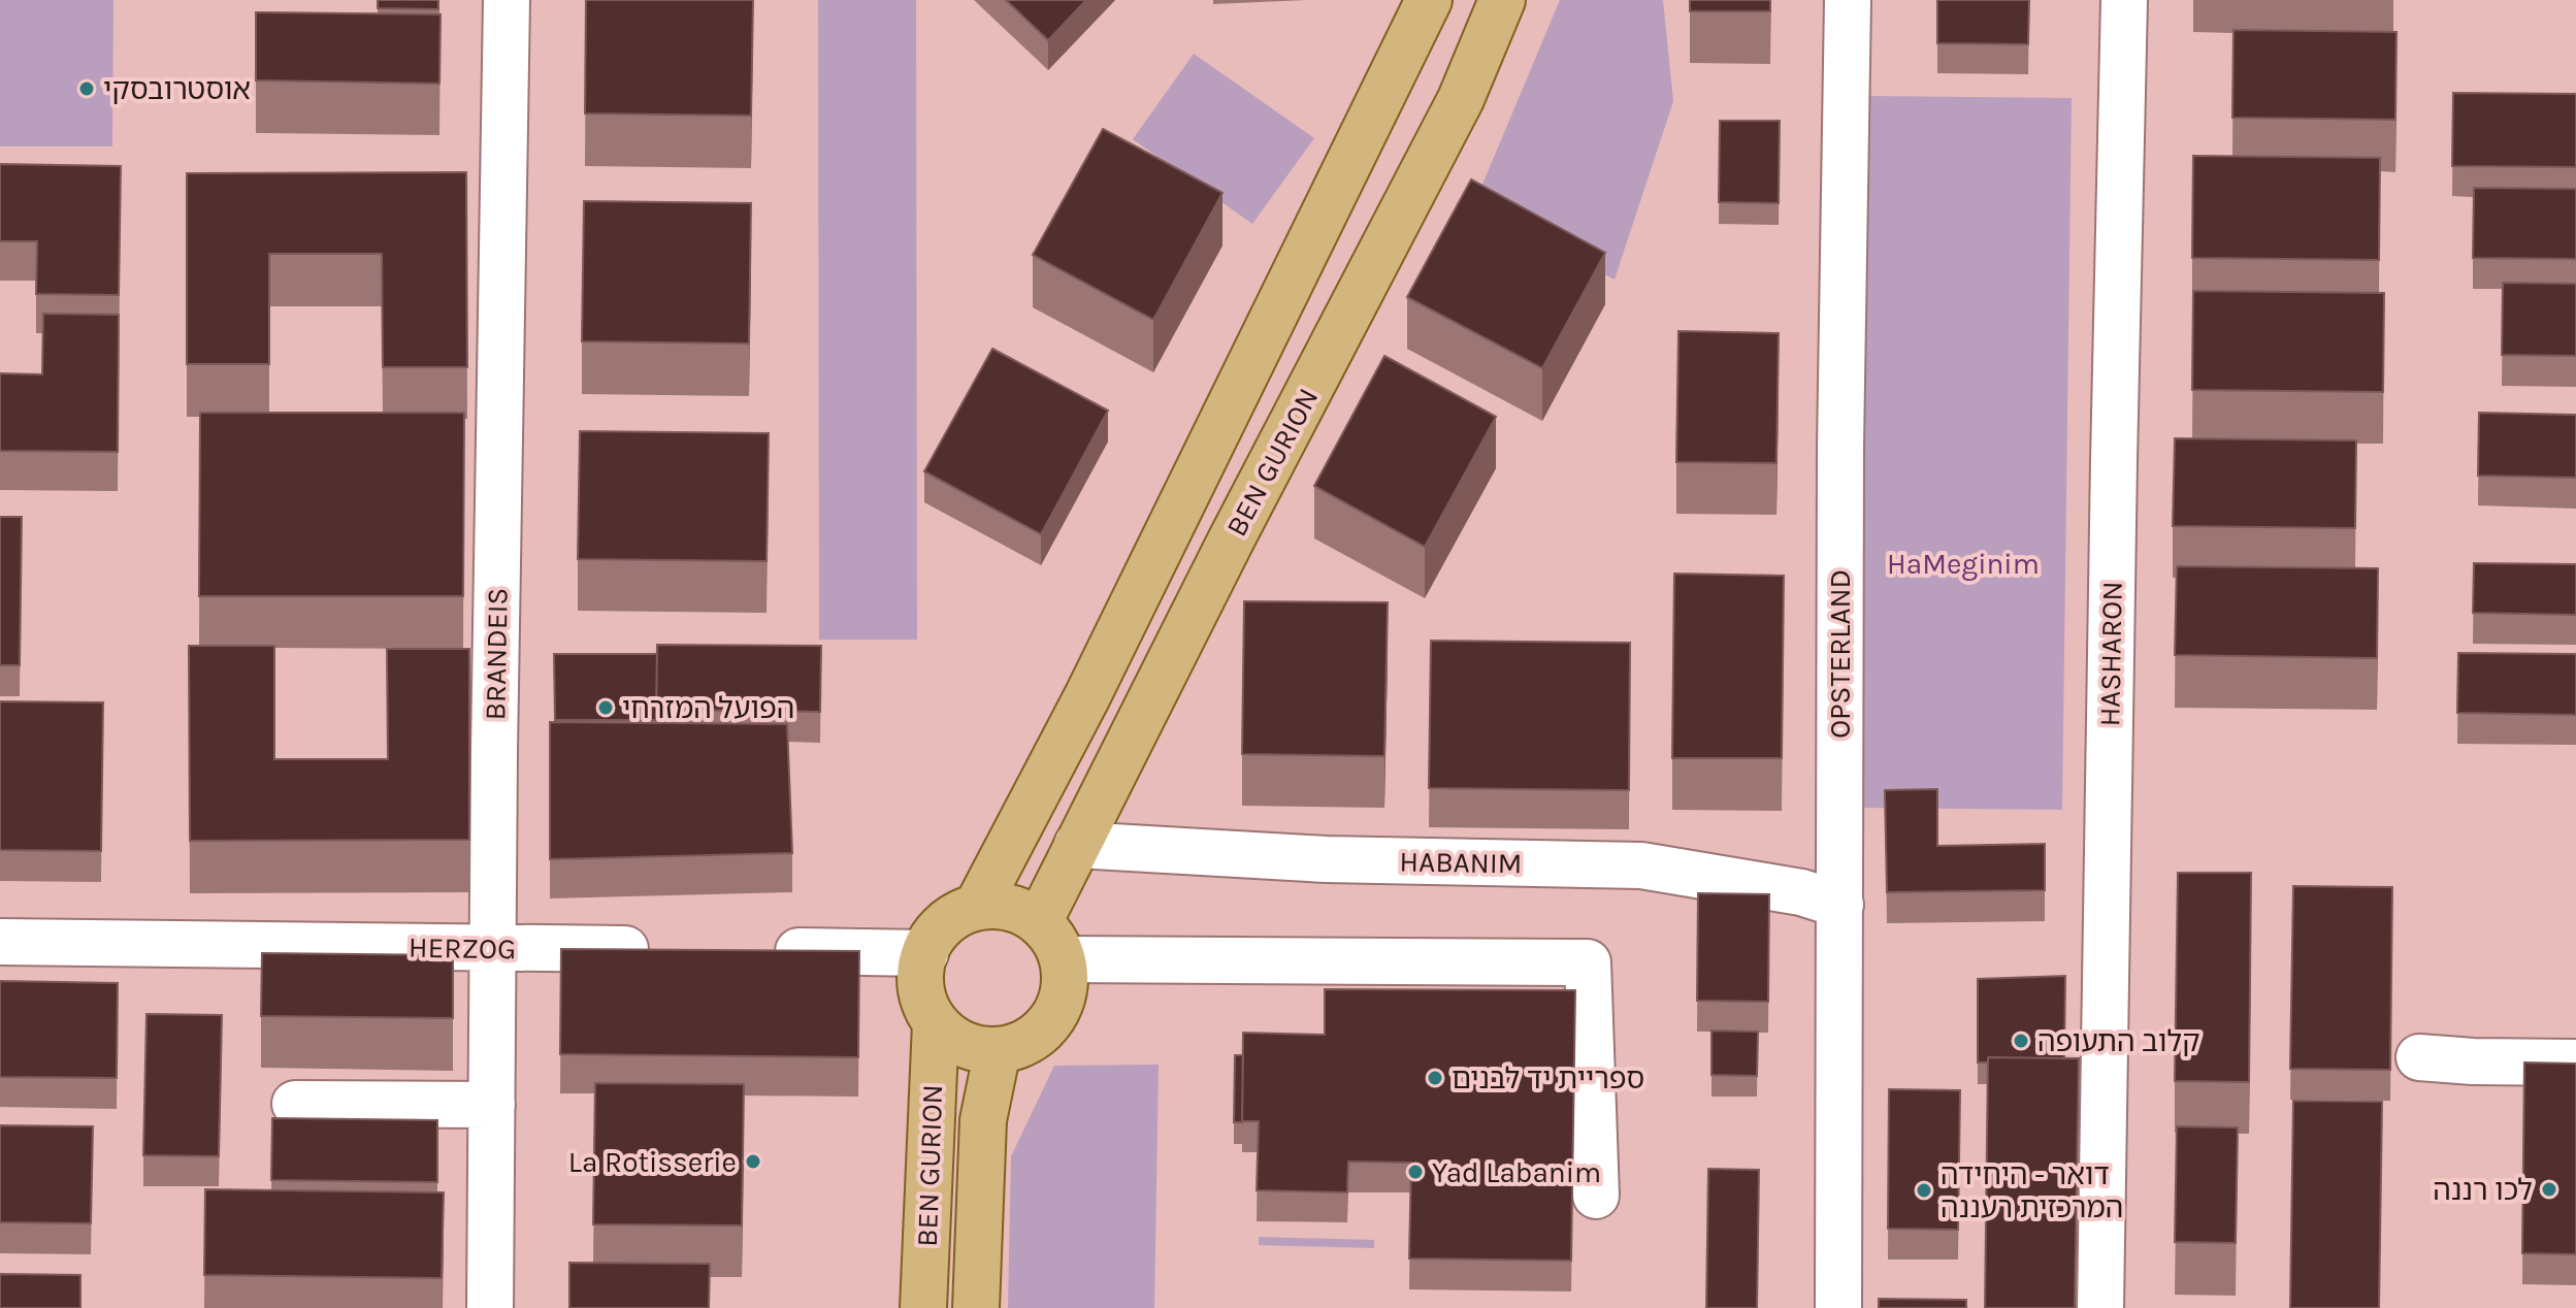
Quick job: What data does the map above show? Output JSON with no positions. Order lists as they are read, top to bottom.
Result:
{
  "streets": {
    "main road": ["BEN GURION"],
    "street": [
      "BRANDEIS",
      "OPSTERLAND",
      "HASHARON",
      "HABANIM",
      "HERZOG"
    ]
  },
  "crossings": [
    ["BEN GURION", "HABANIM"],
    ["BRANDEIS", "HERZOG"],
    ["OPSTERLAND", "HABANIM"]
  ],
  "parks": ["HaMeginim"],
  "places": [
    "אוסטרובסקי",
    "הפועל המזרחי",
    "קלוב התעופה",
    "ספריית יד לבנים",
    "La Rotisserie",
    "Yad Labanim",
    "לכו רננה",
    "דואר - היחידה המרכזית רעננה"
  ]
}
